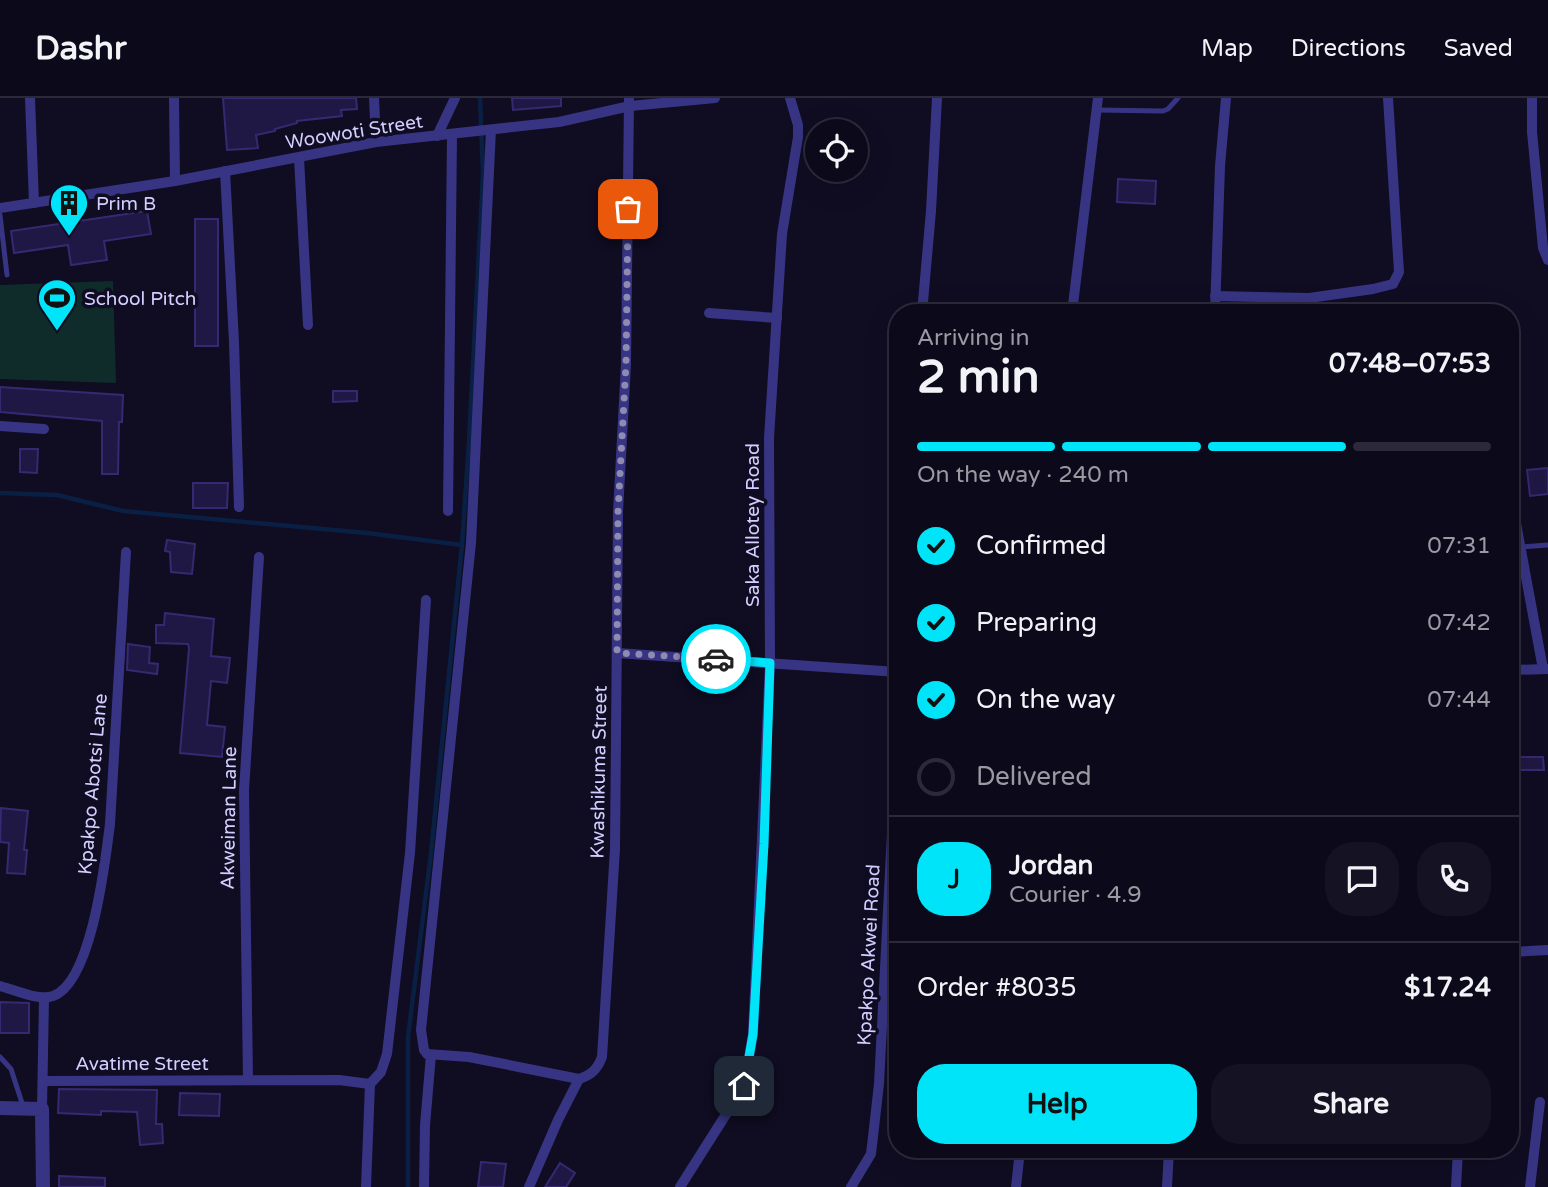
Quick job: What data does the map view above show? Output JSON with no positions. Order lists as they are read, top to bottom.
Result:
{
  "streets": {
    "street": [
      "Woowoti Street",
      "Saka Allotey Road",
      "Kwashikuma Street",
      "Kpakpo Abotsi Lane",
      "Akweiman Lane",
      "Kpakpo Akwei Road",
      "Avatime Street"
    ]
  },
  "crossings": [
    ["Woowoti Street", "Kwashikuma Street"],
    ["Akweiman Lane", "Avatime Street"]
  ],
  "places": {
    "building": ["Prim B"],
    "sports": ["School Pitch"]
  },
  "page": {
    "header": "Dashr",
    "nav": ["Map", "Directions", "Saved"],
    "heading": ["2 min", "Arriving in", "07:48–07:53"],
    "panel": [
      "Jordan",
      "Courier · 4.9",
      "Order #8035",
      "$17.24"
    ],
    "bar": "On the way · 240 m",
    "list": [
      ["Confirmed", "07:31"],
      ["Preparing", "07:42"],
      ["On the way", "07:44"],
      "Delivered"
    ],
    "round": "J",
    "buttons": ["Help", "Share"]
  }
}
